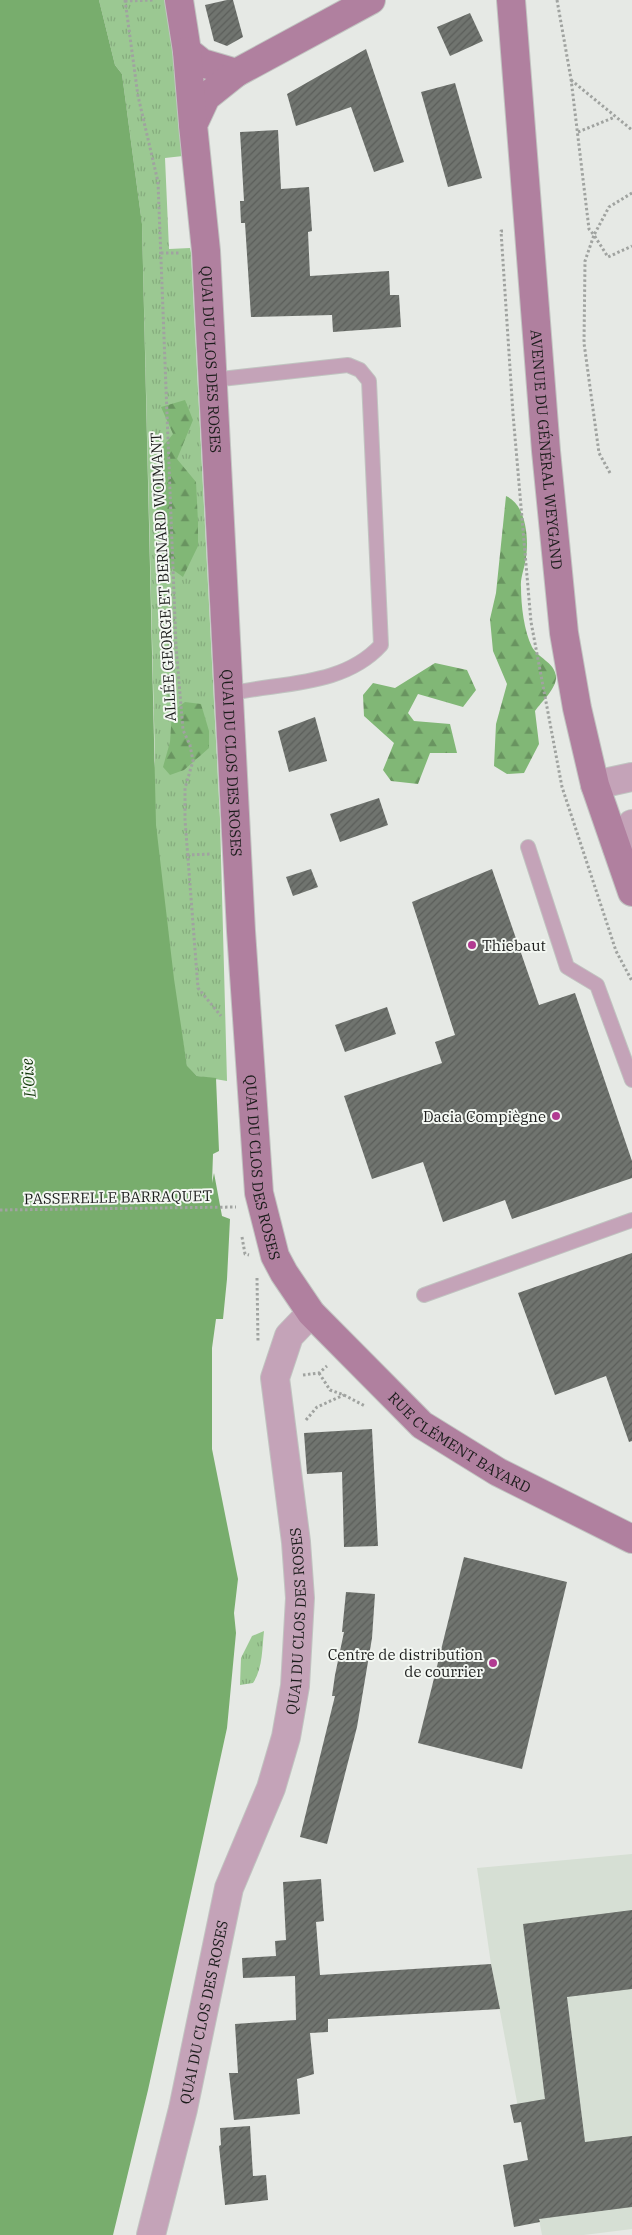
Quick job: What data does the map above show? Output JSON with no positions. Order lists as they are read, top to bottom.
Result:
{
  "streets": {
    "street": ["QUAI DU CLOS DES ROSES", "AVENUE DU GÉNÉRAL WEYGAND", "RUE CLÉMENT BAYARD"],
    "path": ["ALLÉE GEORGE ET BERNARD WOIMANT", "PASSERELLE BARRAQUET"]
  },
  "crossings": [
    ["QUAI DU CLOS DES ROSES", "RUE CLÉMENT BAYARD"]
  ],
  "water": ["L'Oise"],
  "places": ["Thiebaut", "Dacia Compiègne", "Centre de distribution de courrier"]
}
